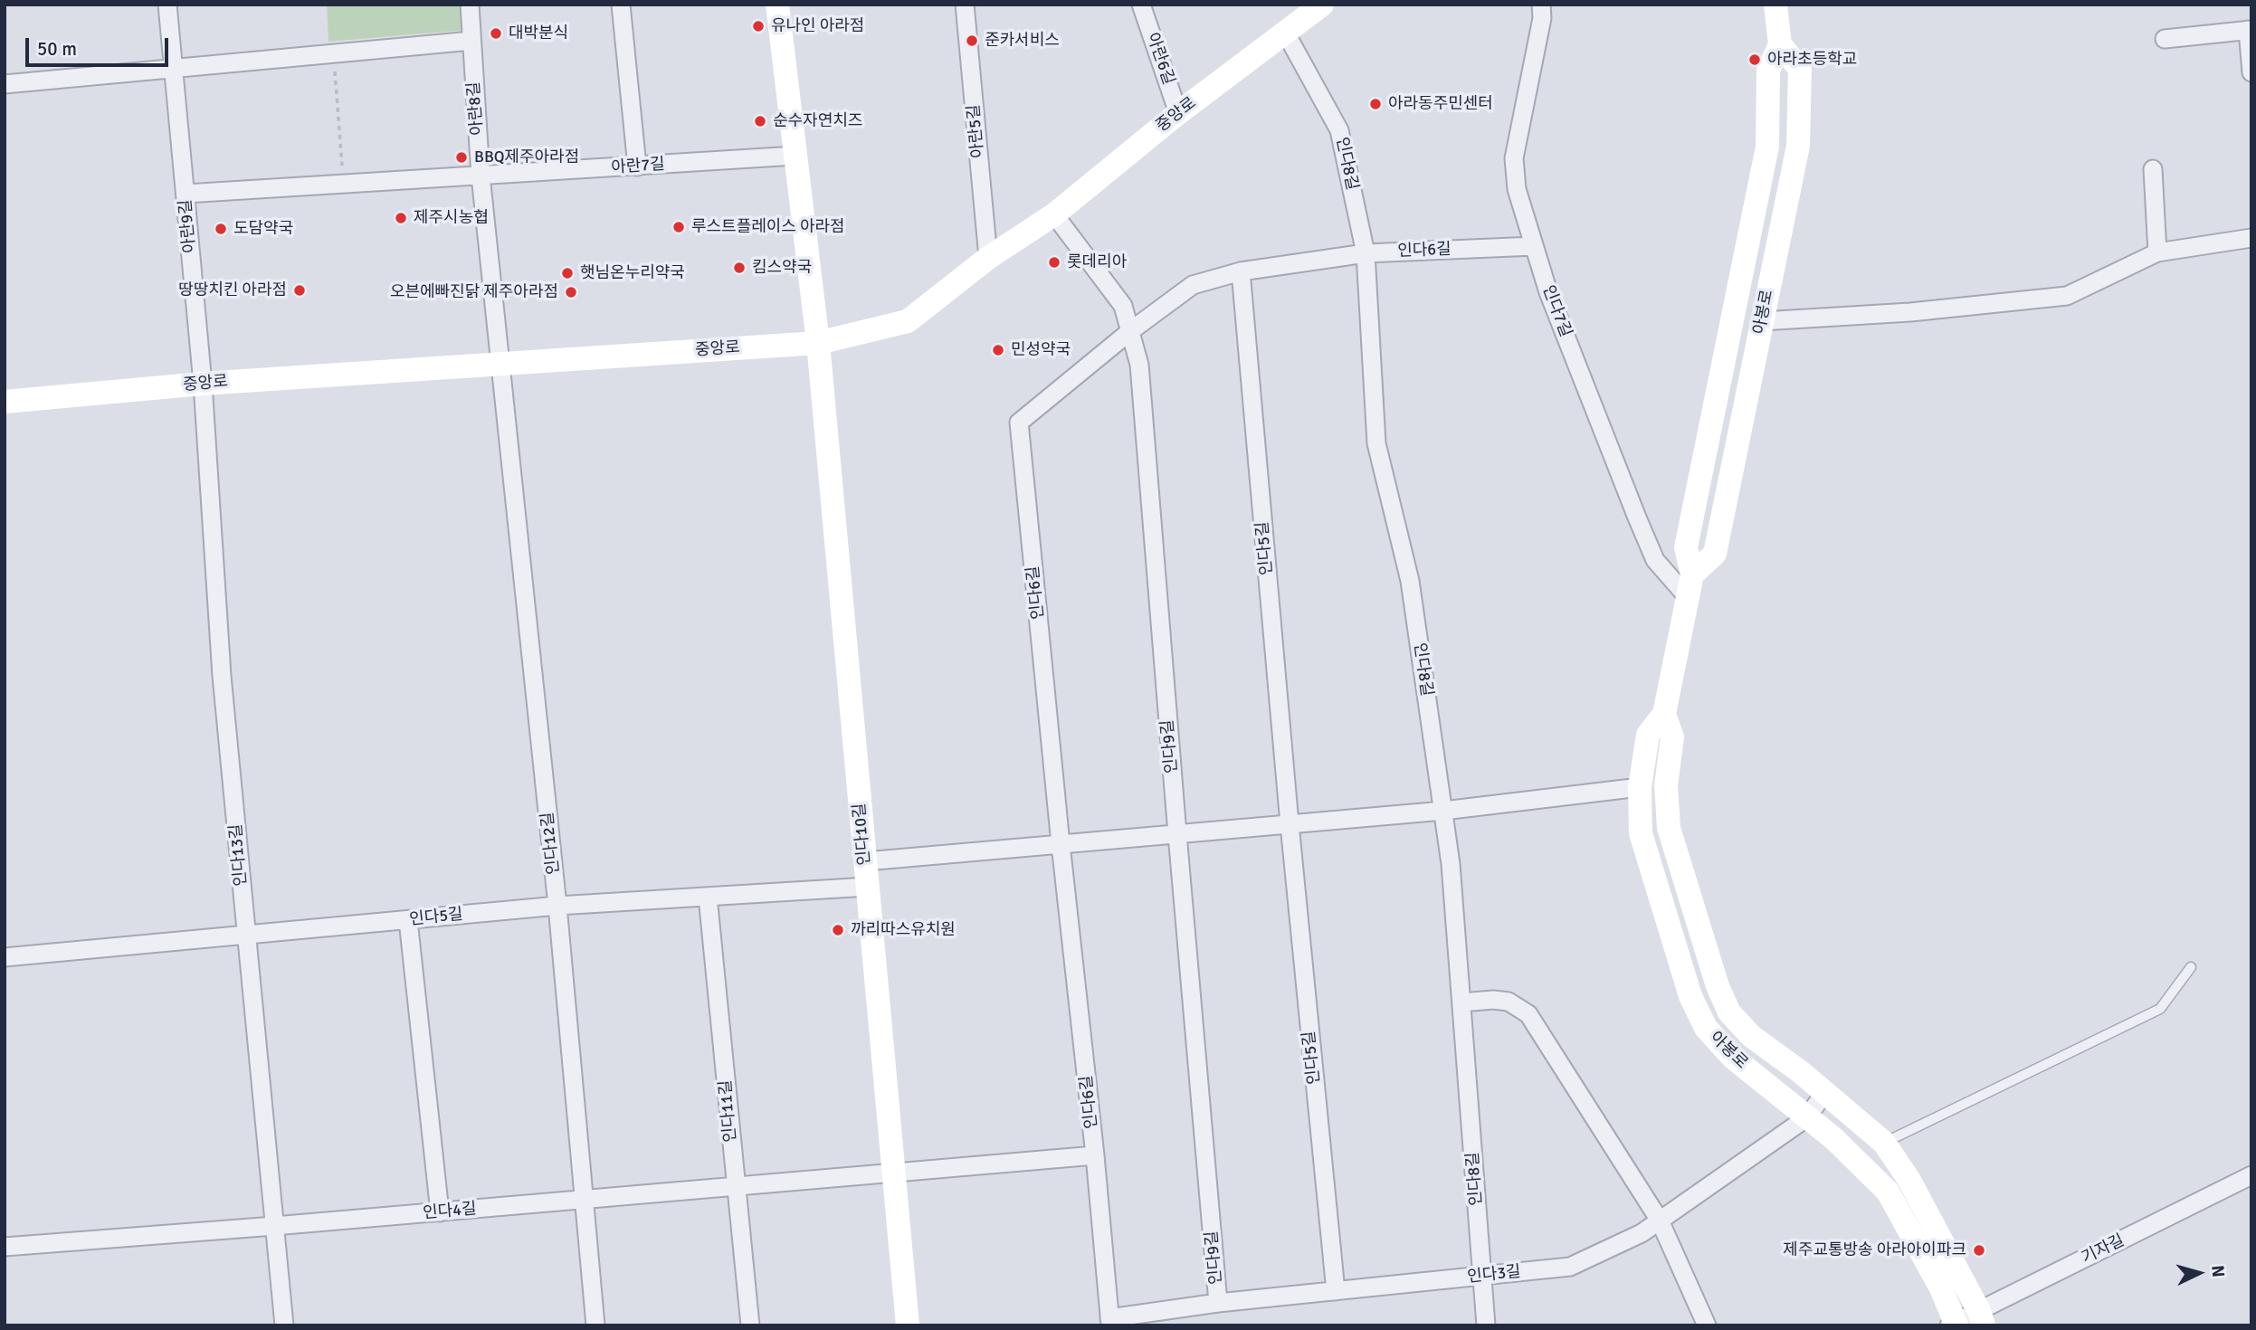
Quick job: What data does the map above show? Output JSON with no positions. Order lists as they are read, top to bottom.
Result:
{
  "streets": {
    "main road": ["중앙로", "아봉로", "인다10길"],
    "street": [
      "아란6길",
      "아란8길",
      "아란5길",
      "인다8길",
      "아란7길",
      "아란9길",
      "인다6길",
      "인다7길",
      "인다5길",
      "인다9길",
      "인다12길",
      "인다13길",
      "인다11길",
      "인다4길",
      "기자길",
      "인다3길"
    ]
  },
  "crossings": [
    ["아란6길", "중앙로"],
    ["아란8길", "중앙로"],
    ["아란8길", "아란7길"],
    ["아란8길", "인다12길"],
    ["중앙로", "아란5길"],
    ["중앙로", "인다8길"],
    ["중앙로", "아란9길"],
    ["중앙로", "인다9길"],
    ["중앙로", "인다10길"],
    ["중앙로", "인다12길"],
    ["중앙로", "인다13길"],
    ["인다8길", "인다6길"],
    ["인다8길", "인다3길"],
    ["아란7길", "아란9길"],
    ["아란9길", "인다13길"],
    ["인다6길", "인다7길"],
    ["인다6길", "인다5길"],
    ["인다6길", "인다9길"],
    ["인다6길", "인다4길"],
    ["인다6길", "인다3길"],
    ["인다7길", "아봉로"],
    ["아봉로", "기자길"],
    ["아봉로", "인다3길"],
    ["인다5길", "인다10길"],
    ["인다5길", "인다12길"],
    ["인다5길", "인다13길"],
    ["인다5길", "인다11길"],
    ["인다5길", "인다3길"],
    ["인다9길", "인다3길"],
    ["인다10길", "인다4길"],
    ["인다12길", "인다4길"],
    ["인다13길", "인다4길"],
    ["인다11길", "인다4길"]
  ],
  "places": [
    "유나인 아라점",
    "대박분식",
    "준카서비스",
    "아라초등학교",
    "아라동주민센터",
    "순수자연치즈",
    "BBQ제주아라점",
    "제주시농협",
    "루스트플레이스 아라점",
    "도담약국",
    "롯데리아",
    "킴스약국",
    "햇님온누리약국",
    "땅땅치킨 아라점",
    "오븐에빠진닭 제주아라점",
    "민성약국",
    "까리따스유치원",
    "제주교통방송 아라아이파크"
  ],
  "scale_bar": "50 m",
  "north": "right"
}
